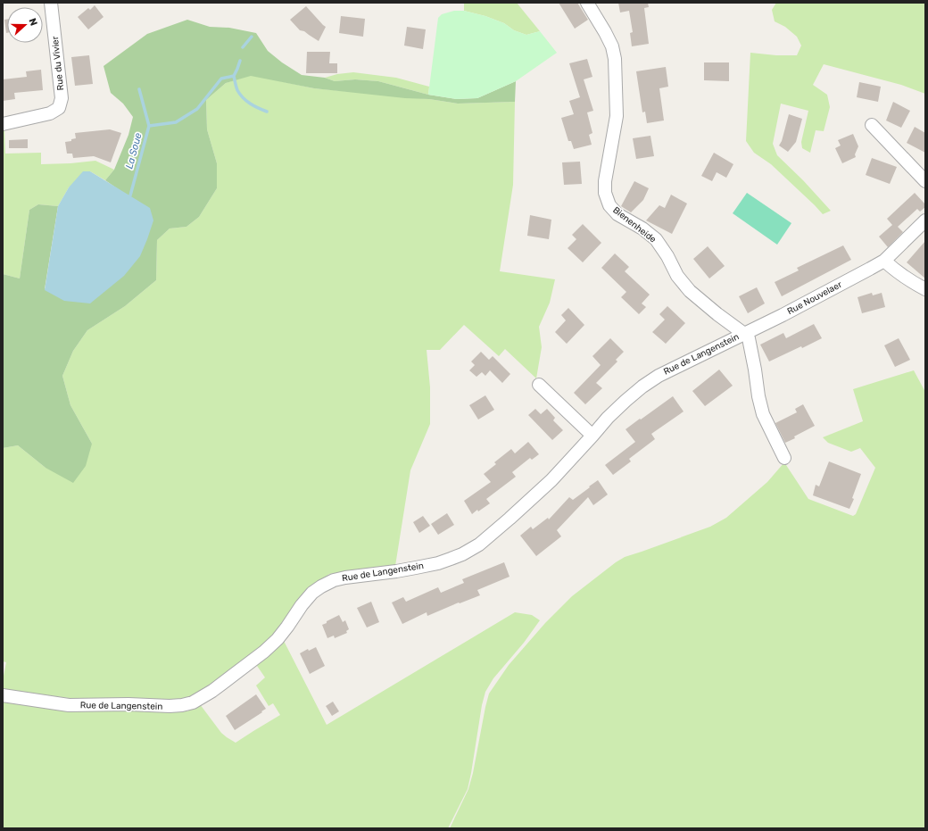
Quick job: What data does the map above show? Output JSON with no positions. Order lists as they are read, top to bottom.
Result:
{
  "streets": {
    "street": [
      "Rue du Vivier",
      "Bienenheide",
      "Rue Nouvelaer",
      "Rue de Langenstein"
    ]
  },
  "crossings": [
    ["Bienenheide", "Rue Nouvelaer"],
    ["Bienenheide", "Rue de Langenstein"],
    ["Rue Nouvelaer", "Rue de Langenstein"]
  ],
  "water": ["La Soue"],
  "north": "right"
}
